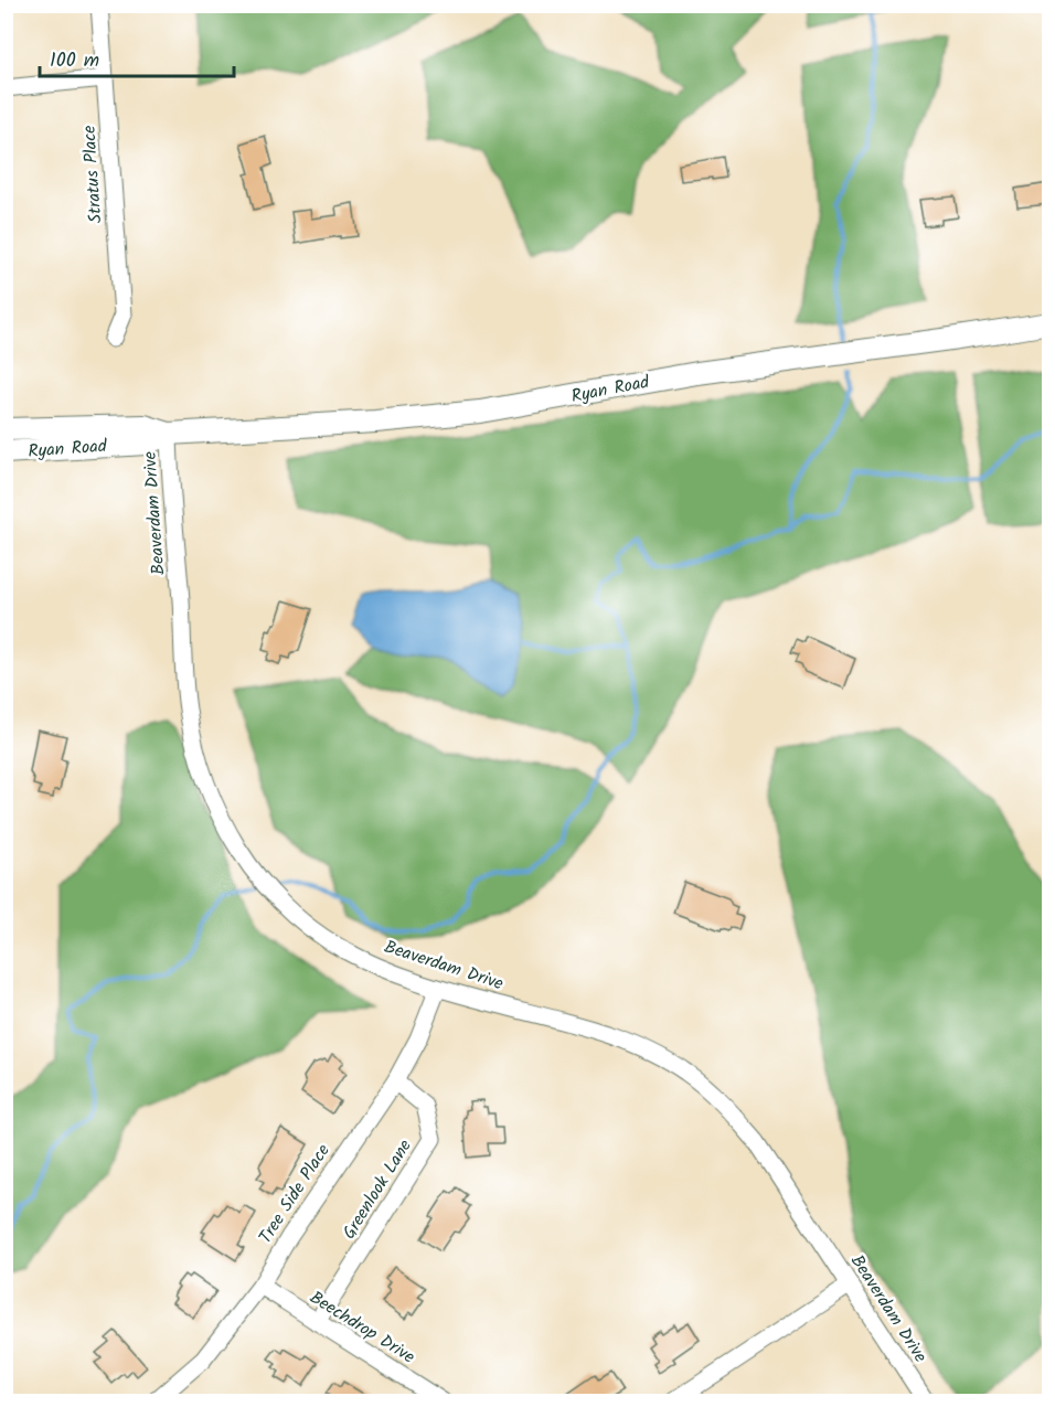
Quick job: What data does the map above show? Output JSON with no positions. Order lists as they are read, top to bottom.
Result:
{
  "streets": {
    "main road": ["Ryan Road"],
    "street": [
      "Stratus Place",
      "Beaverdam Drive",
      "Greenlook Lane",
      "Tree Side Place",
      "Beechdrop Drive"
    ]
  },
  "crossings": [
    ["Ryan Road", "Beaverdam Drive"],
    ["Beaverdam Drive", "Tree Side Place"],
    ["Greenlook Lane", "Tree Side Place"],
    ["Greenlook Lane", "Beechdrop Drive"],
    ["Tree Side Place", "Beechdrop Drive"]
  ],
  "scale_bar": "100 m"
}
